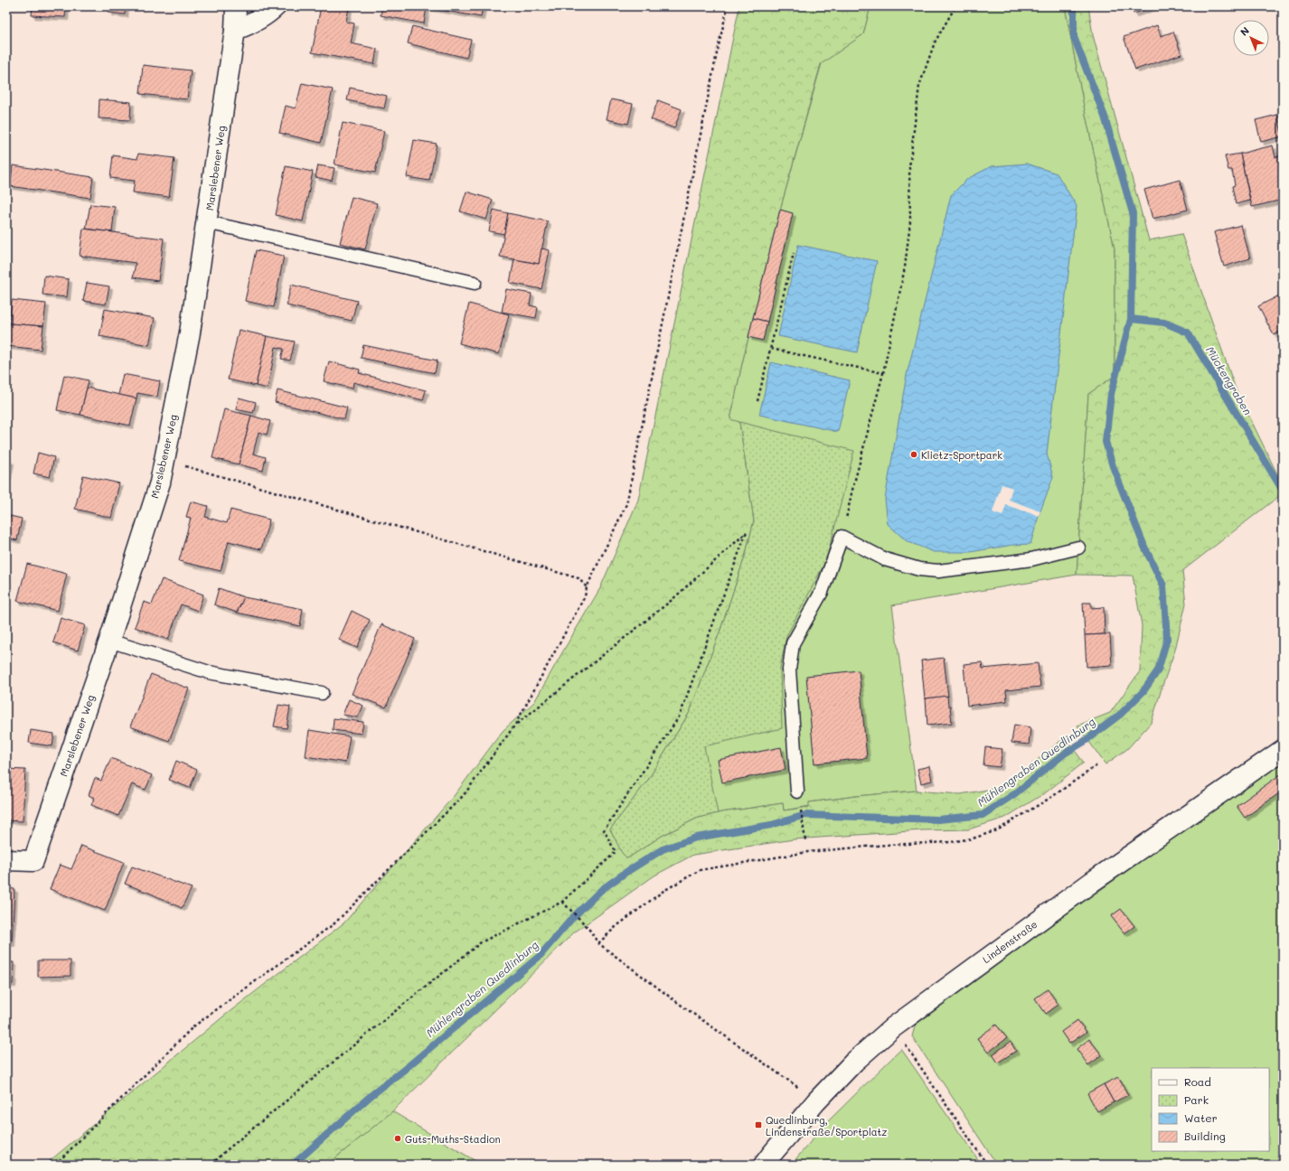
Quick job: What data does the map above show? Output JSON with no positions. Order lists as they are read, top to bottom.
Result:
{
  "streets": {
    "street": ["Marslebener Weg", "Lindenstraße"]
  },
  "water": ["Mückengraben", "Mühlengraben Quedlinburg"],
  "places": {
    "other": ["Klietz-Sportpark", "Guts-Muths-Stadion"],
    "transit": ["Quedlinburg, Lindenstraße/Sportplatz"]
  },
  "legend": [
    "Road",
    "Park",
    "Water",
    "Building"
  ],
  "north": "top left"
}
